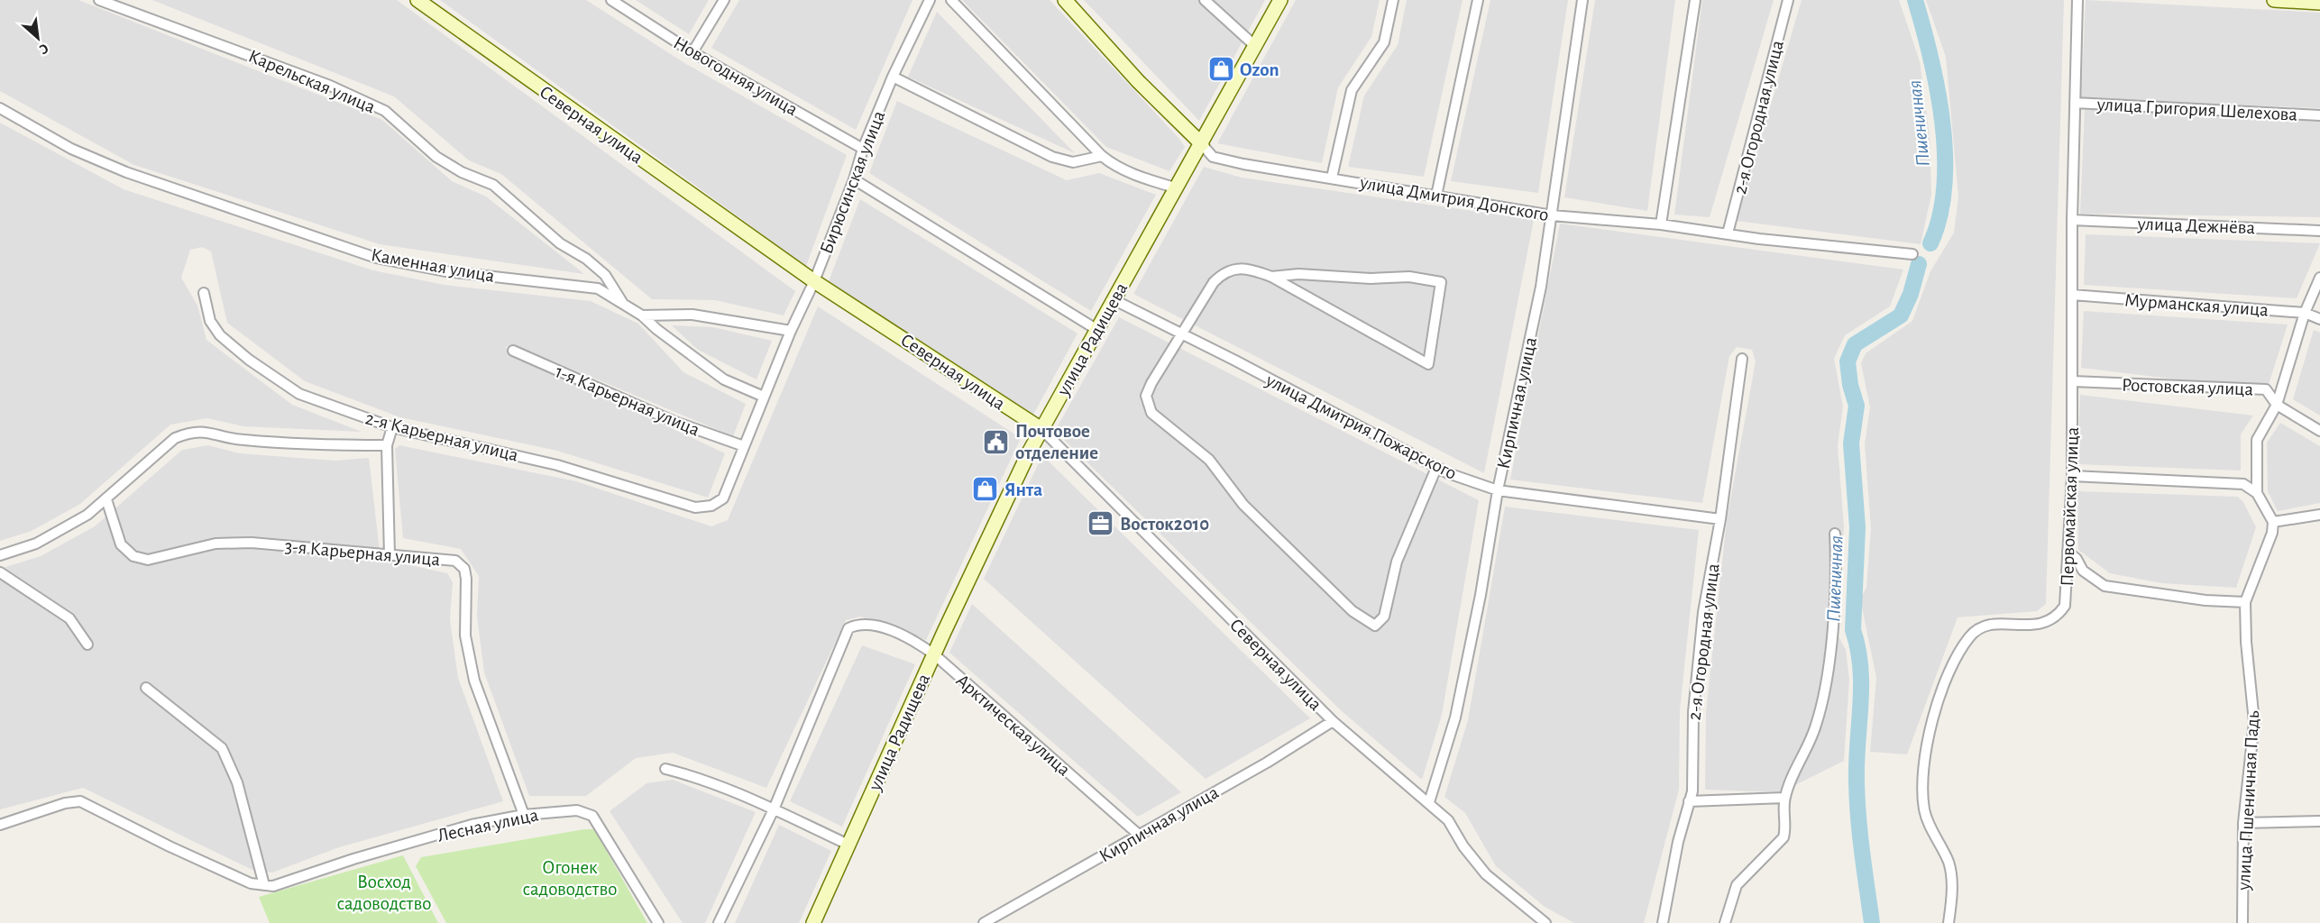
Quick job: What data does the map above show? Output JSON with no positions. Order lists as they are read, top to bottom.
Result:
{
  "streets": {
    "main road": ["Северная улица", "улица Дмитрия Донского", "улица Радищева"],
    "street": [
      "Новогодняя улица",
      "Карельская улица",
      "улица Григория Шелехова",
      "2-я Огородная улица",
      "Бирюсинская улица",
      "улица Дежнёва",
      "Каменная улица",
      "Мурманская улица",
      "Ростовская улица",
      "1-я Карьерная улица",
      "Кирпичная улица",
      "улица Дмитрия Пожарского",
      "2-я Карьерная улица",
      "Первомайская улица",
      "3-я Карьерная улица",
      "Арктическая улица",
      "улица Пшеничная Падь",
      "Лесная улица"
    ]
  },
  "crossings": [
    ["Новогодняя улица", "Бирюсинская улица"],
    ["Карельская улица", "Каменная улица"],
    ["улица Григория Шелехова", "Первомайская улица"],
    ["2-я Огородная улица", "улица Дмитрия Донского"],
    ["2-я Огородная улица", "улица Дмитрия Пожарского"],
    ["Северная улица", "Бирюсинская улица"],
    ["Северная улица", "улица Радищева"],
    ["Северная улица", "Кирпичная улица"],
    ["Бирюсинская улица", "Каменная улица"],
    ["Бирюсинская улица", "1-я Карьерная улица"],
    ["Бирюсинская улица", "2-я Карьерная улица"],
    ["улица Дмитрия Донского", "улица Радищева"],
    ["улица Дмитрия Донского", "Кирпичная улица"],
    ["улица Дежнёва", "Первомайская улица"],
    ["Мурманская улица", "Первомайская улица"],
    ["улица Радищева", "улица Дмитрия Пожарского"],
    ["улица Радищева", "Арктическая улица"],
    ["Ростовская улица", "Первомайская улица"],
    ["Кирпичная улица", "улица Дмитрия Пожарского"],
    ["Кирпичная улица", "Арктическая улица"],
    ["2-я Карьерная улица", "3-я Карьерная улица"],
    ["3-я Карьерная улица", "Лесная улица"]
  ],
  "water": ["Пшеничная"],
  "parks": ["Огонек садоводство", "Восход садоводство"],
  "places": {
    "shop": ["Ozon", "Янта"],
    "public building": ["Почтовое отделение"],
    "office": ["Восток2010"]
  },
  "north": "bottom right"
}
